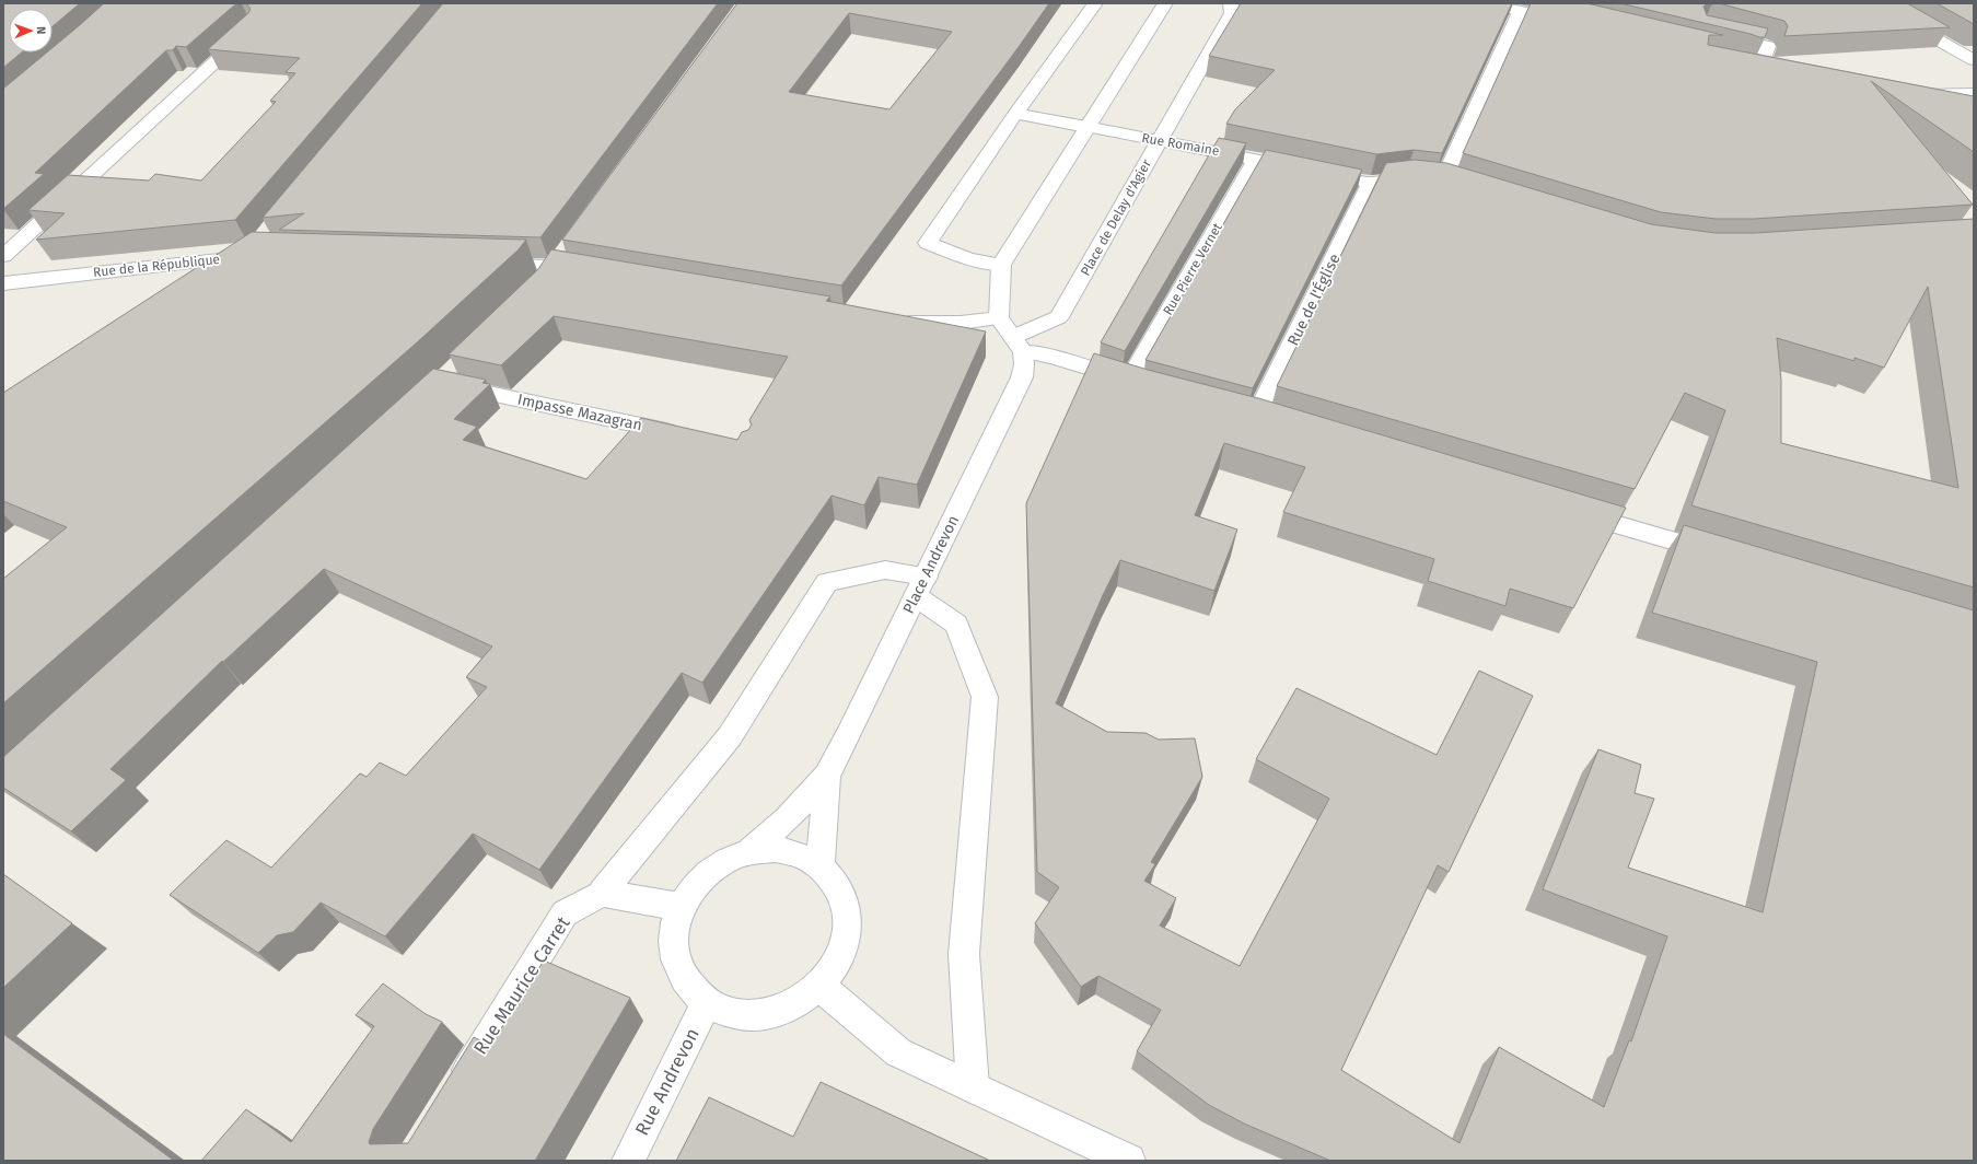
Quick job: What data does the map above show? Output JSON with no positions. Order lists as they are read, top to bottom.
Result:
{
  "streets": {
    "street": [
      "Rue Romaine",
      "Place de Delay d'Agier",
      "Rue de la République",
      "Rue Pierre Vernet",
      "Rue de l'Église",
      "Impasse Mazagran",
      "Place Andrevon",
      "Rue Maurice Carret",
      "Rue Andrevon"
    ]
  },
  "crossings": [
    ["Rue Romaine", "Place de Delay d'Agier"],
    ["Rue Romaine", "Rue Pierre Vernet"],
    ["Rue Romaine", "Rue de l'Église"],
    ["Place de Delay d'Agier", "Place Andrevon"],
    ["Place Andrevon", "Rue Andrevon"]
  ],
  "north": "right"
}
